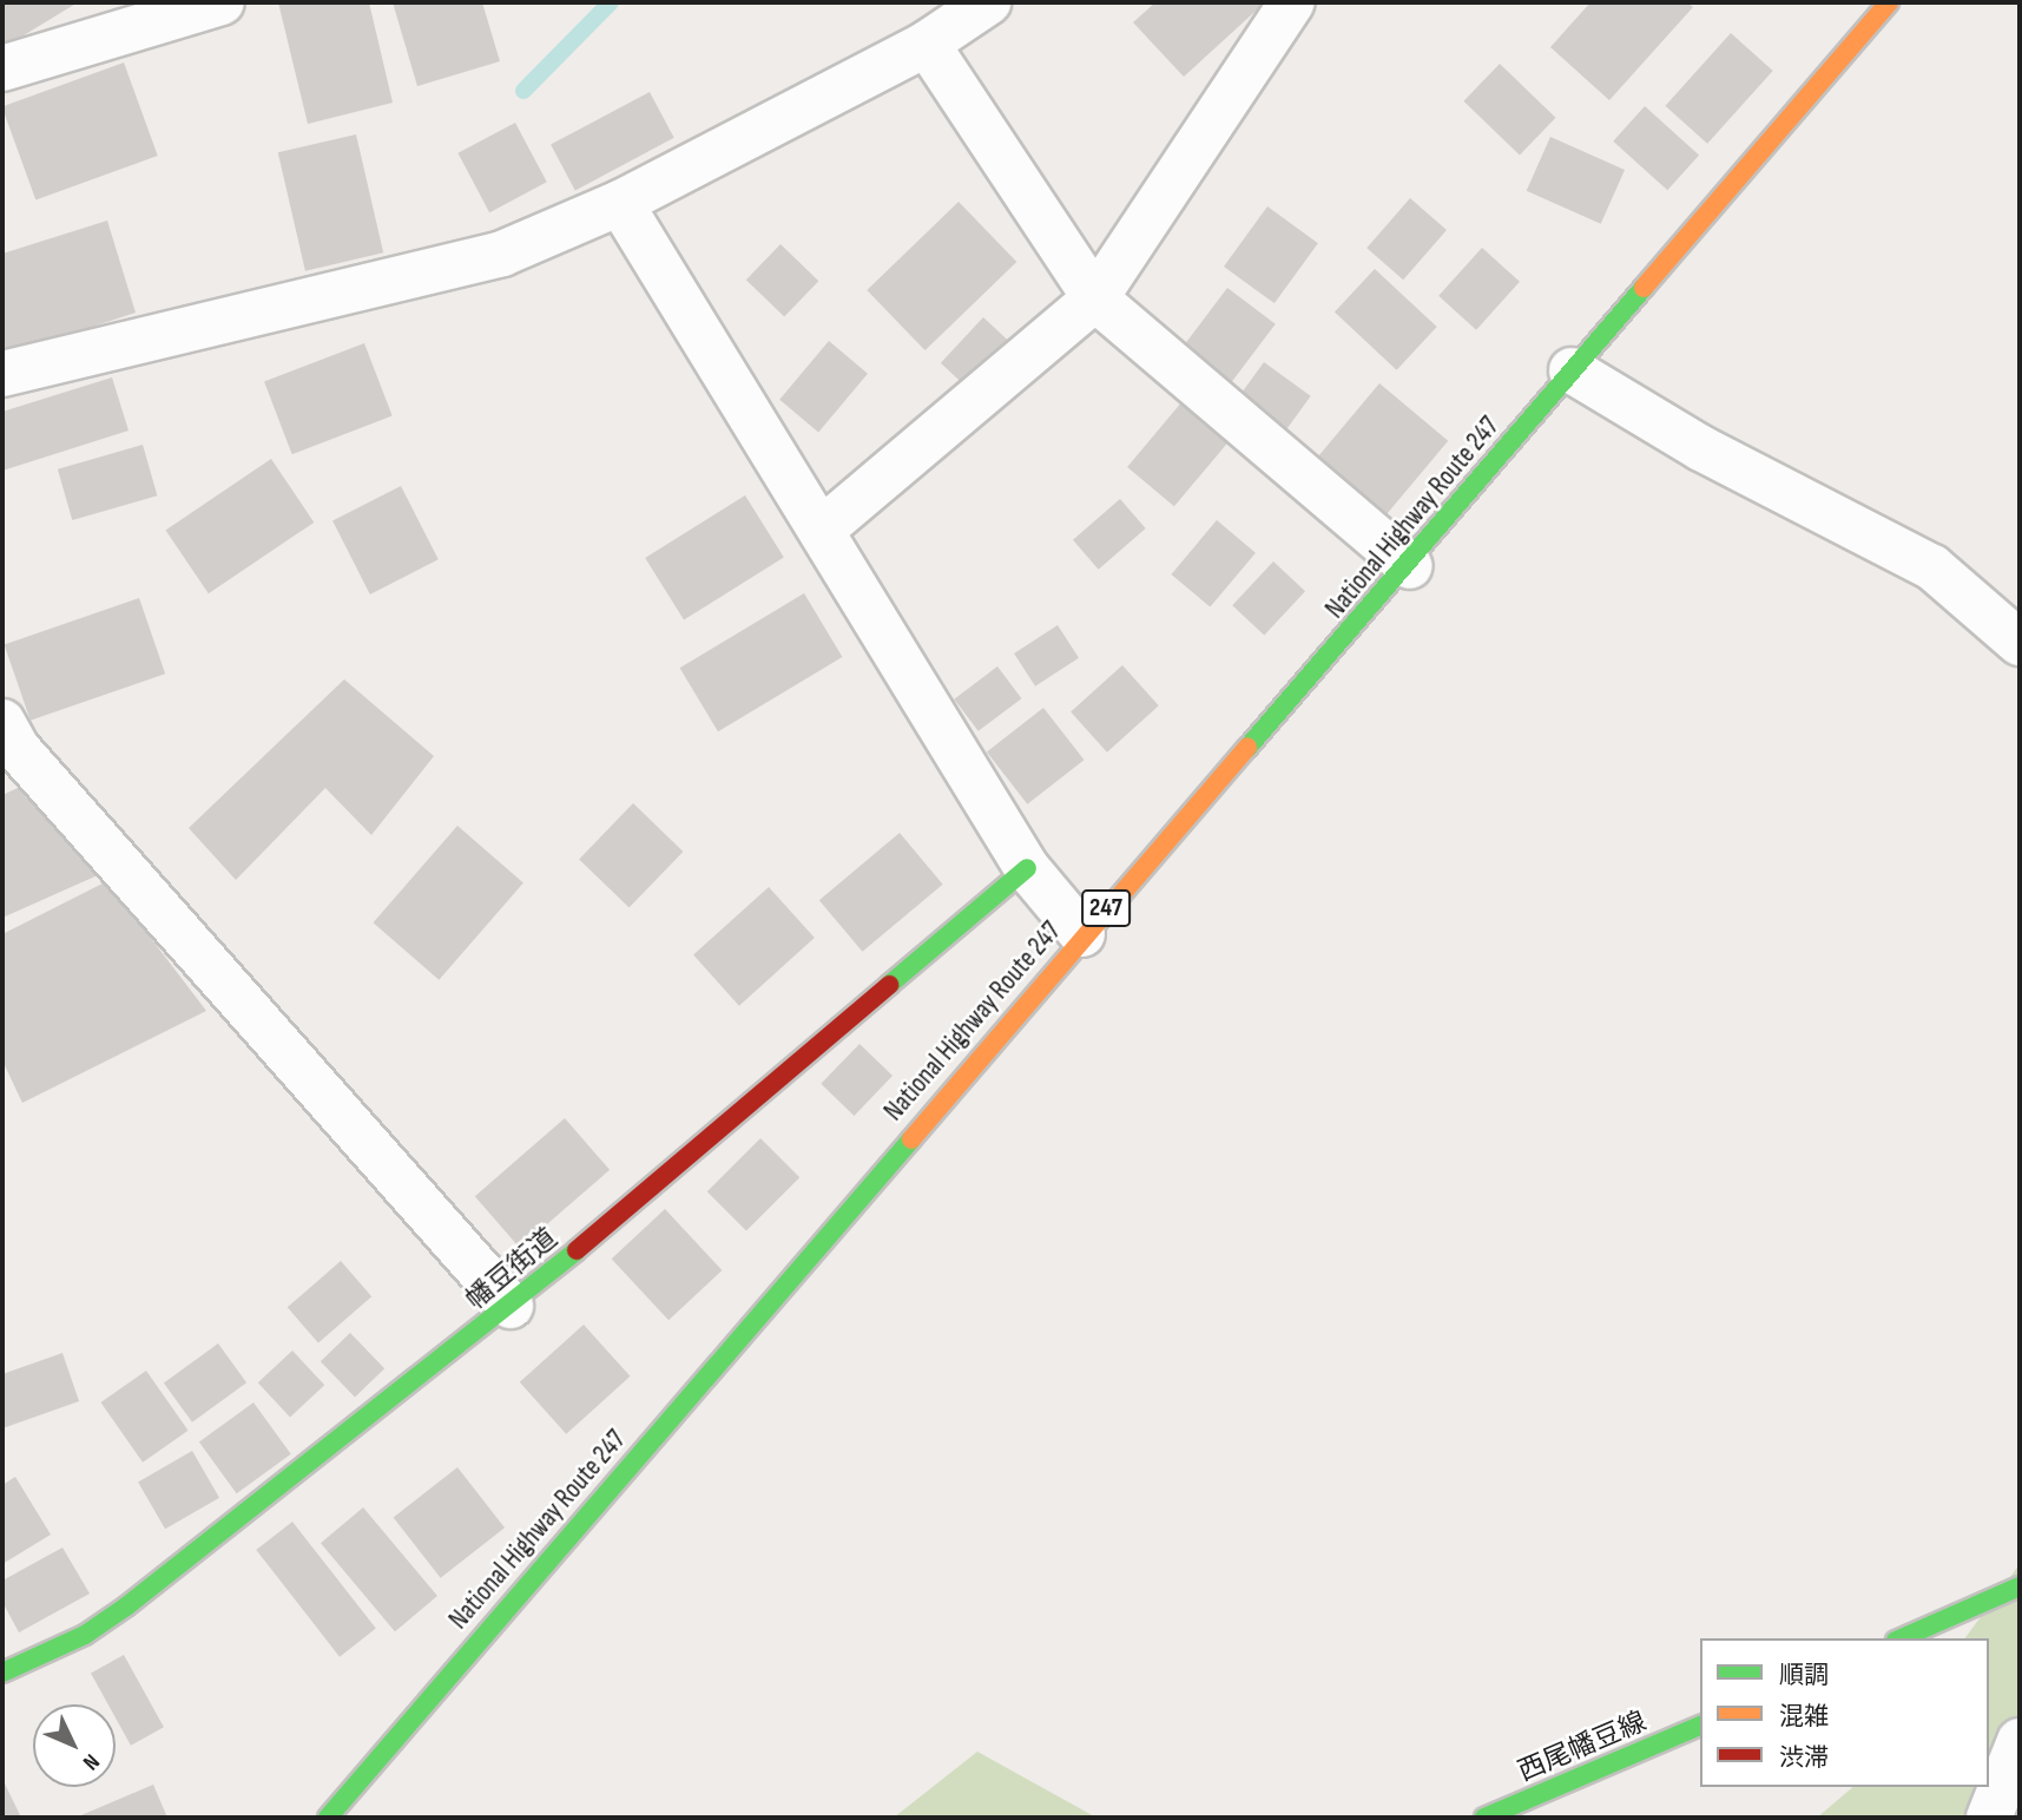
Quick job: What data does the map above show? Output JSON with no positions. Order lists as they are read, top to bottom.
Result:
{
  "streets": {
    "main road": [
      "National Highway Route 247",
      "247",
      "幡豆街道",
      "西尾幡豆線"
    ]
  },
  "legend": ["順調", "混雑", "渋滞"],
  "north": "bottom right"
}
